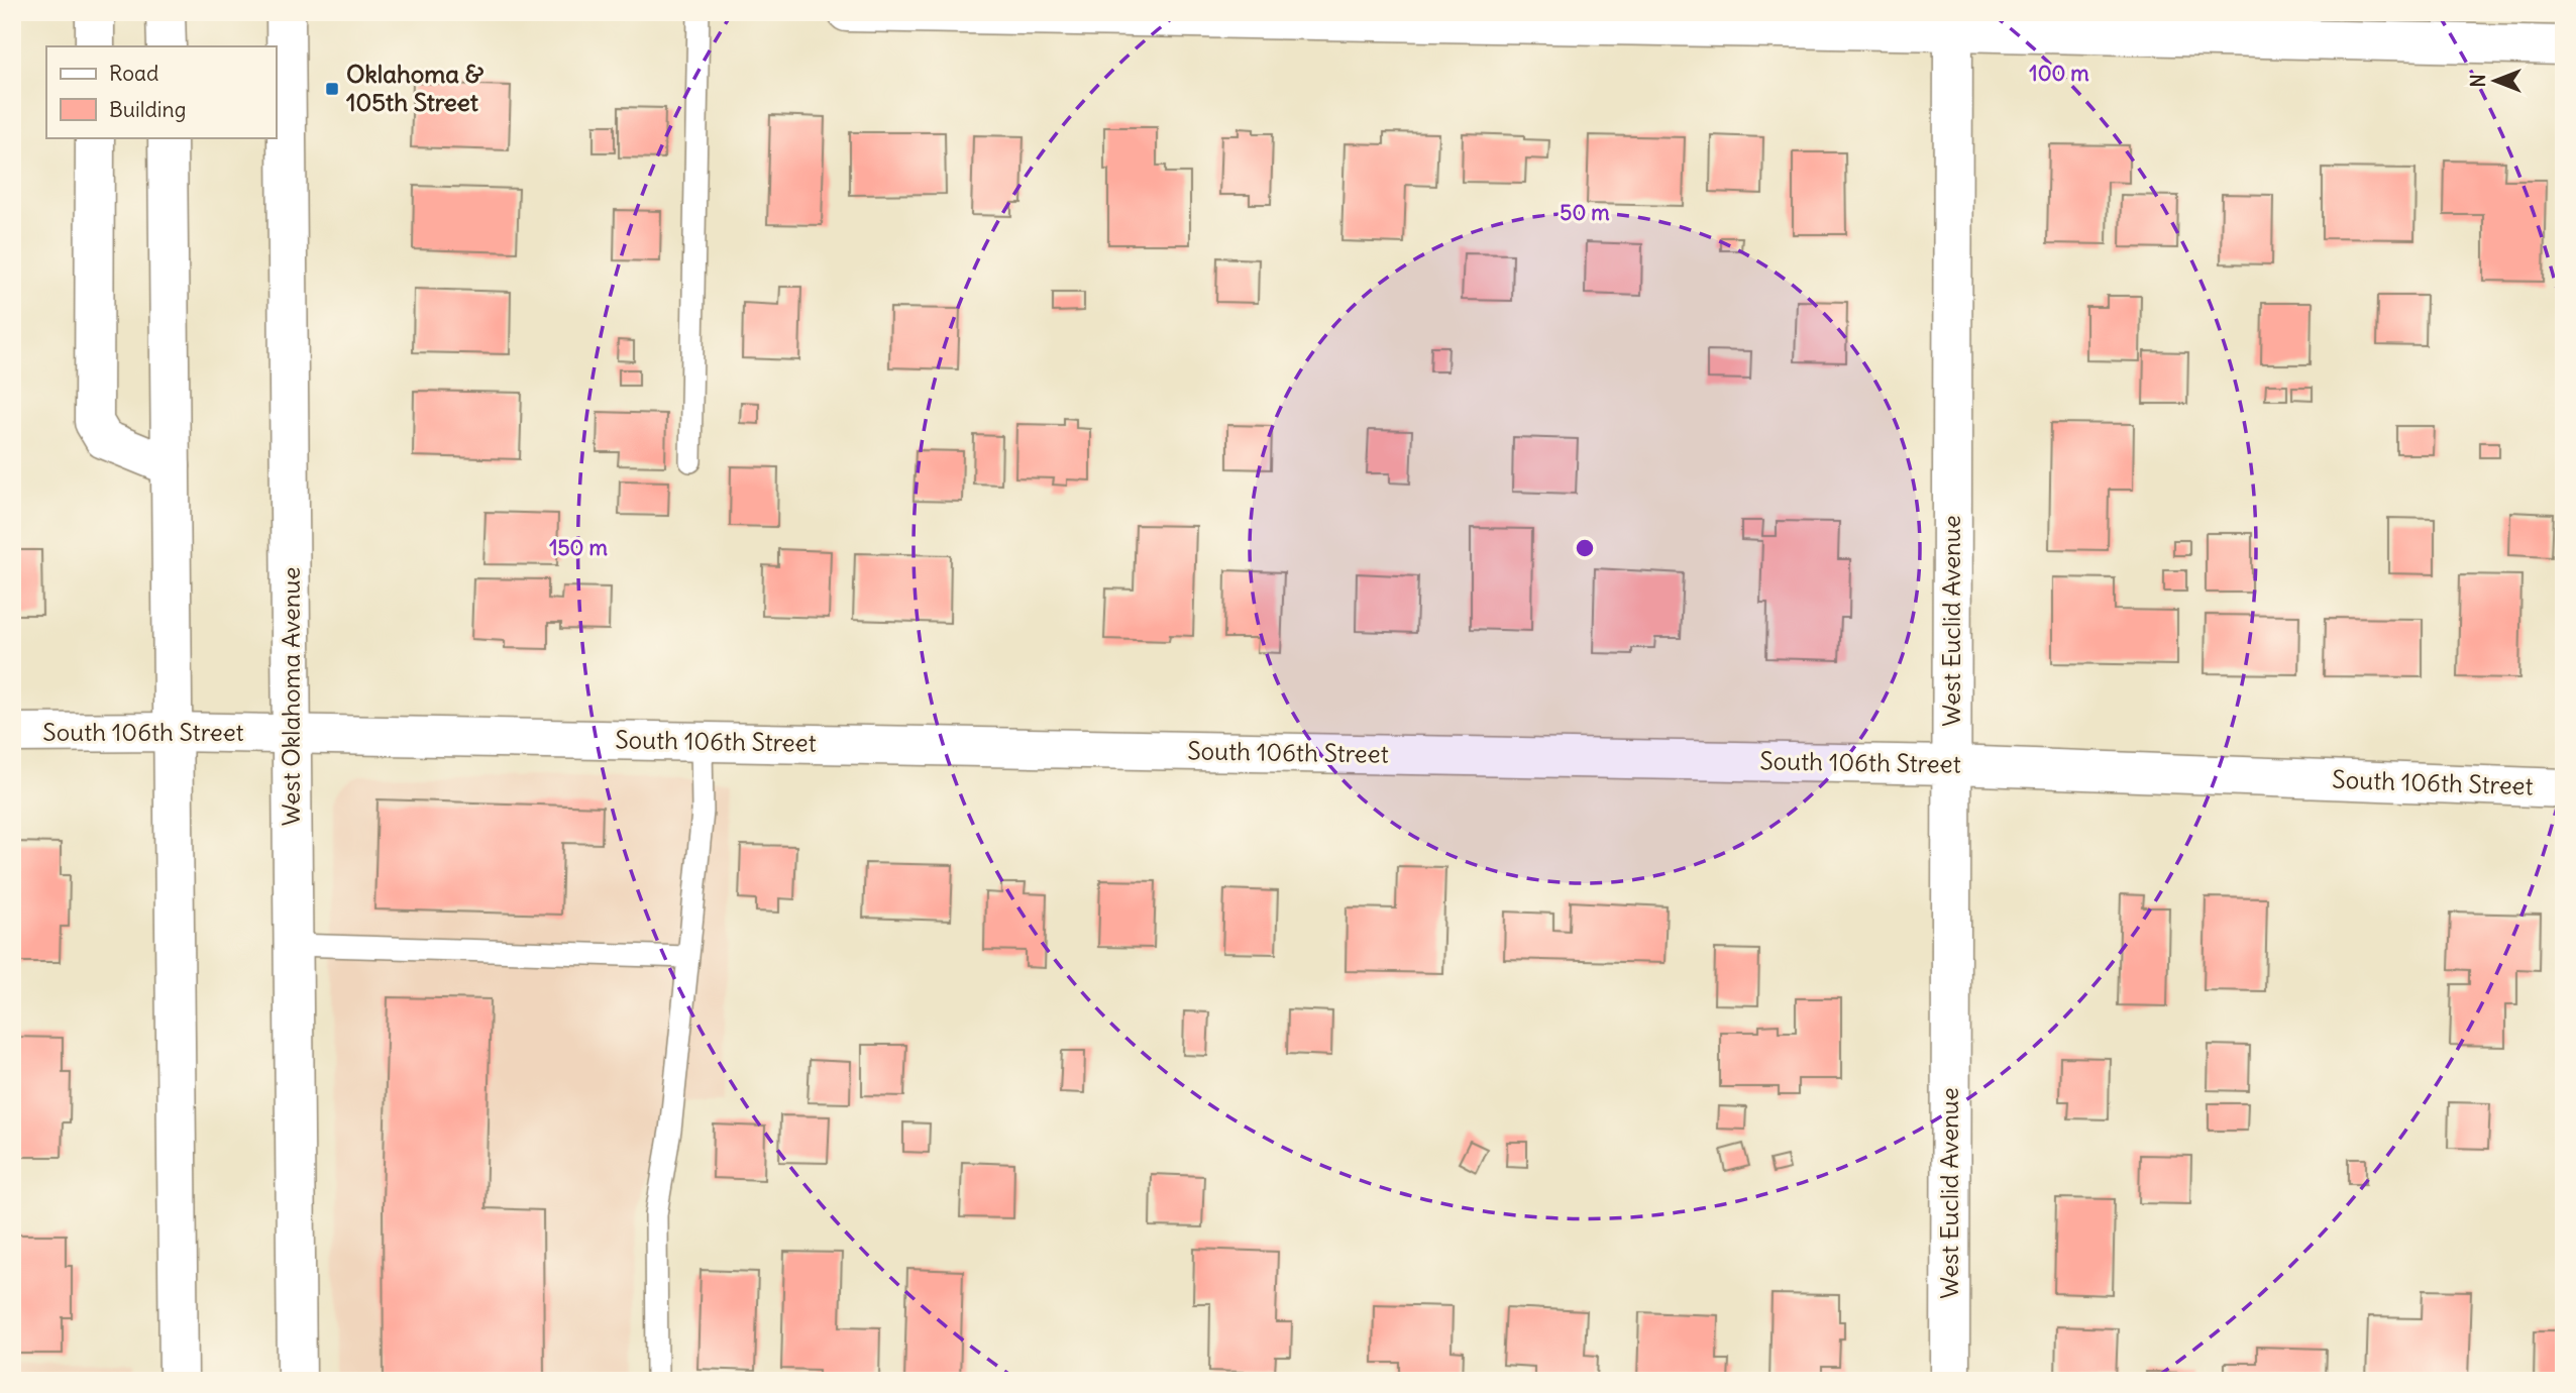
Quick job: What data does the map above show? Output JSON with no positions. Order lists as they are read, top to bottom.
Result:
{
  "streets": {
    "street": ["West Euclid Avenue", "West Oklahoma Avenue", "South 106th Street"]
  },
  "crossings": [
    ["West Euclid Avenue", "South 106th Street"],
    ["West Oklahoma Avenue", "South 106th Street"]
  ],
  "places": {
    "transit": ["Oklahoma & 105th Street"]
  },
  "legend": ["Road", "Building"],
  "north": "left",
  "rings": ["100 m", "50 m", "150 m"]
}
